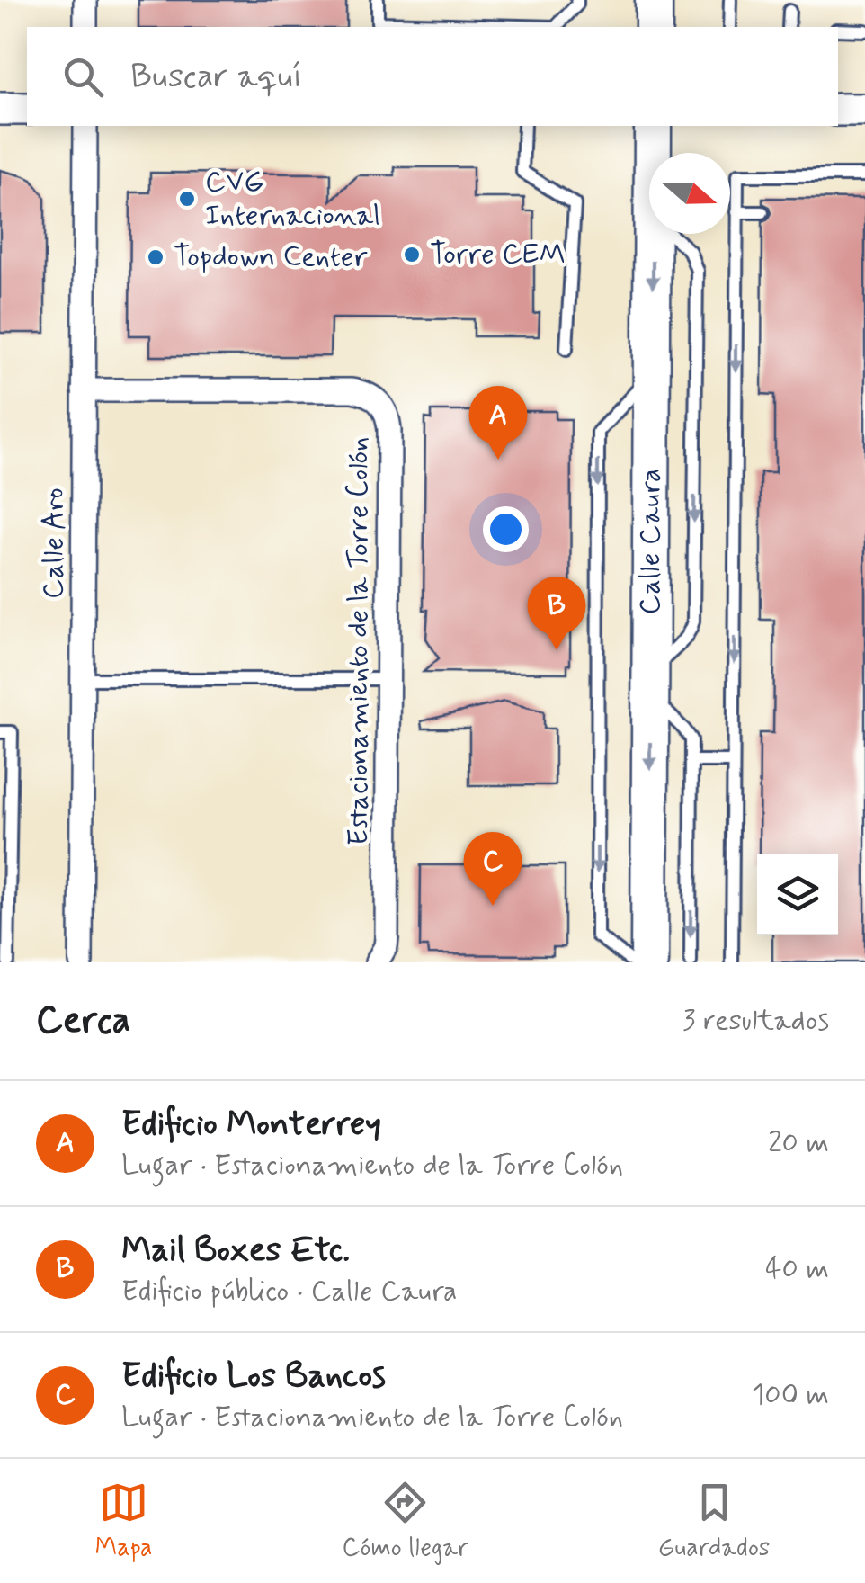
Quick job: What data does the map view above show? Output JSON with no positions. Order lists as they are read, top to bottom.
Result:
{
  "streets": {
    "main road": ["Calle Caura"],
    "street": ["Calle Aro", "Estacionamiento de la Torre Colón"]
  },
  "crossings": [
    ["Calle Aro", "Estacionamiento de la Torre Colón"]
  ],
  "one_way": ["Calle Caura"],
  "places": ["CVG Internacional", "Torre CEM", "Topdown Center"],
  "north": "right",
  "page": {
    "search": "Buscar aquí",
    "pins": ["A", "B", "C"],
    "heading": ["Cerca", "3 resultados"],
    "list": [
      {
        "mark": "A",
        "name": "Edificio Monterrey",
        "note": "Lugar · Estacionamiento de la Torre Colón",
        "value": "20 m"
      },
      {
        "mark": "B",
        "name": "Mail Boxes Etc.",
        "note": "Edificio público · Calle Caura",
        "value": "40 m"
      },
      {
        "mark": "C",
        "name": "Edificio Los Bancos",
        "note": "Lugar · Estacionamiento de la Torre Colón",
        "value": "100 m"
      }
    ],
    "nav": ["Mapa", "Cómo llegar", "Guardados"]
  }
}
